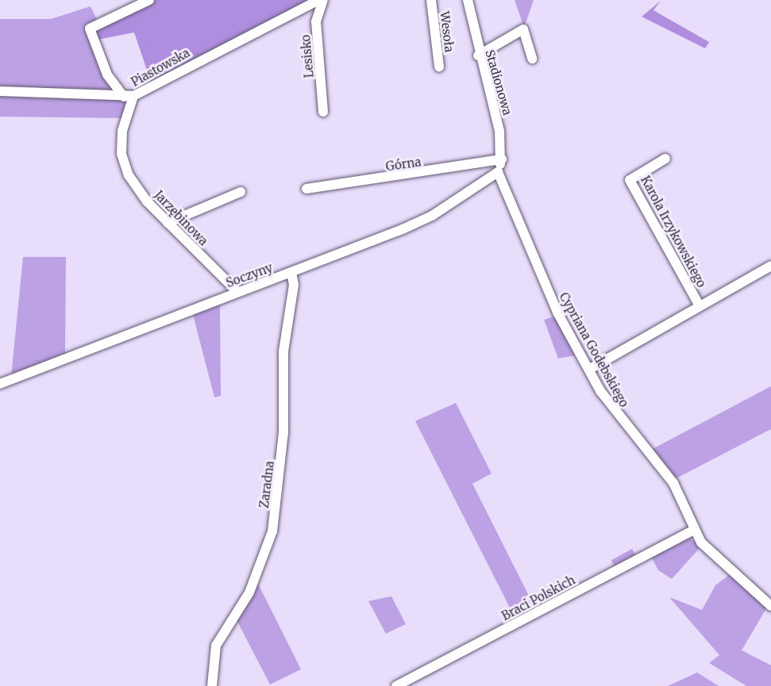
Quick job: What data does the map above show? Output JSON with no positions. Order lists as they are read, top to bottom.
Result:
{
  "streets": {
    "street": [
      "Wesoła",
      "Lesisko",
      "Piastowska",
      "Stadionowa",
      "Górna",
      "Jarzębinowa",
      "Karola Irzykowskiego",
      "Soczyny",
      "Cypriana Godebskiego",
      "Zaradna",
      "Braci Polskich"
    ]
  },
  "crossings": [
    ["Piastowska", "Jarzębinowa"],
    ["Stadionowa", "Górna"],
    ["Stadionowa", "Soczyny"],
    ["Stadionowa", "Cypriana Godebskiego"],
    ["Jarzębinowa", "Soczyny"],
    ["Karola Irzykowskiego", "Cypriana Godebskiego"],
    ["Soczyny", "Cypriana Godebskiego"],
    ["Soczyny", "Zaradna"],
    ["Cypriana Godebskiego", "Braci Polskich"]
  ]
}
